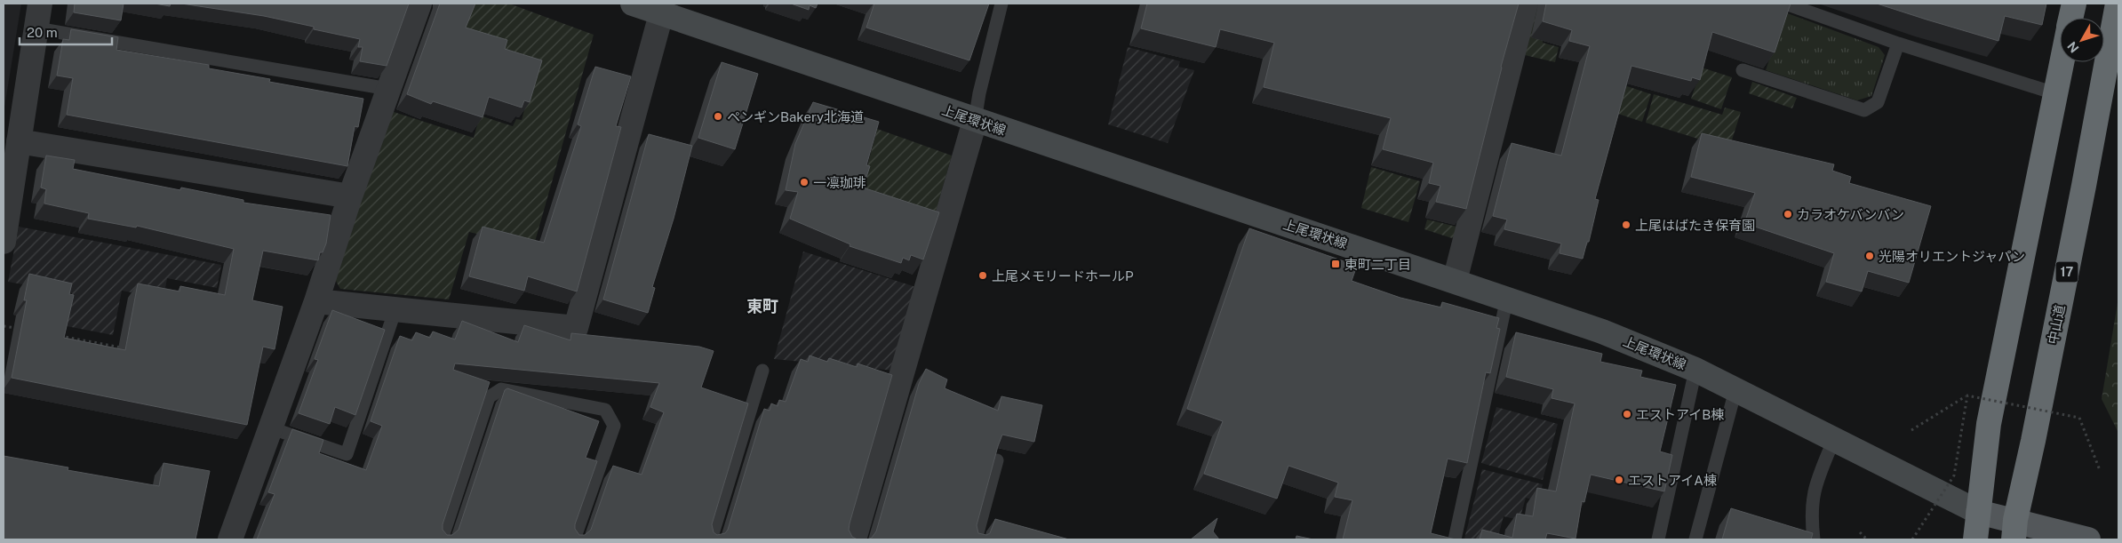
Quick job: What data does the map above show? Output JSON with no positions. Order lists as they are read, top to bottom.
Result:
{
  "streets": {
    "highway": ["17", "中山道"],
    "main road": ["上尾環状線"]
  },
  "districts": ["東町"],
  "places": {
    "other": [
      "ペンギンBakery北海道",
      "一凛珈琲",
      "カラオケバンバン",
      "上尾はばたき保育園",
      "光陽オリエントジャパン",
      "上尾メモリードホールP",
      "エストアイB棟",
      "エストアイA棟"
    ],
    "transit": ["東町二丁目"]
  },
  "scale_bar": "20 m",
  "north": "bottom left"
}
